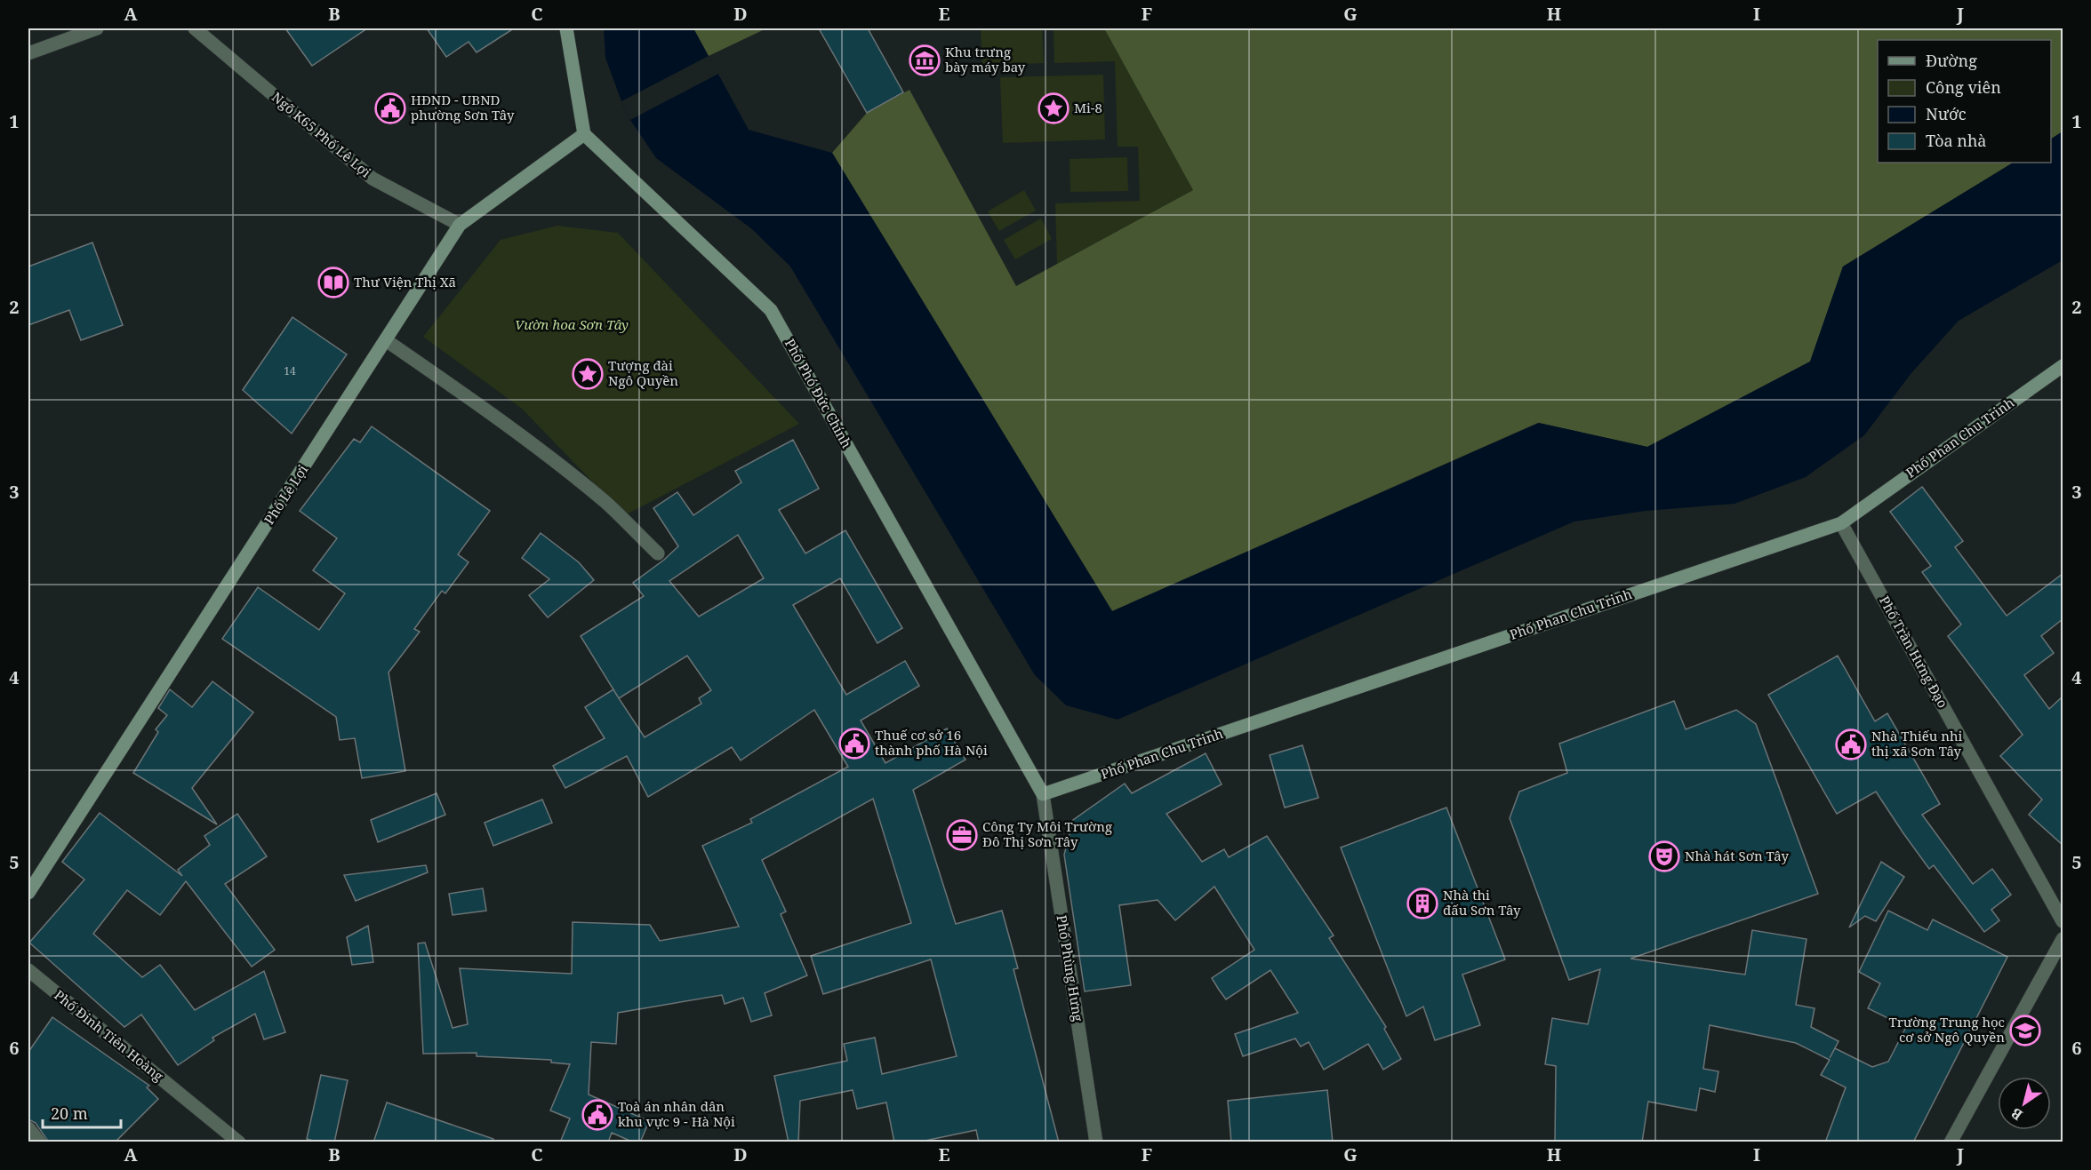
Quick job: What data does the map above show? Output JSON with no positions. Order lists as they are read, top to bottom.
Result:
{
  "streets": {
    "main road": ["Phố Phó Đức Chính", "Phố Phan Chu Trinh", "Phố Lê Lợi"],
    "street": [
      "Ngõ K65 Phố Lê Lợi",
      "Phố Trần Hưng Đạo",
      "Phố Phùng Hưng",
      "Phố Đinh Tiên Hoàng"
    ]
  },
  "crossings": [
    ["Ngõ K65 Phố Lê Lợi", "Phố Lê Lợi"],
    ["Phố Phó Đức Chính", "Phố Phan Chu Trinh"],
    ["Phố Phó Đức Chính", "Phố Lê Lợi"],
    ["Phố Phó Đức Chính", "Phố Phùng Hưng"],
    ["Phố Phan Chu Trinh", "Phố Trần Hưng Đạo"],
    ["Phố Phan Chu Trinh", "Phố Phùng Hưng"]
  ],
  "parks": ["Vườn hoa Sơn Tây"],
  "places": {
    "museum": ["Khu trưng bày máy bay"],
    "public building": [
      "HĐND - UBND phường Sơn Tây",
      "Thuế cơ sở 16 thành phố Hà Nội",
      "Nhà Thiếu nhi thị xã Sơn Tây",
      "Toà án nhân dân khu vực 9 - Hà Nội"
    ],
    "place": ["Mi-8", "Tượng đài Ngô Quyền"],
    "library": ["Thư Viện Thị Xã"],
    "office": ["Công Ty Môi Trường Đô Thị Sơn Tây"],
    "theatre": ["Nhà hát Sơn Tây"],
    "building": ["Nhà thi đấu Sơn Tây"],
    "school or university": ["Trường Trung học cơ sở Ngô Quyền"]
  },
  "house_numbers": ["14"],
  "legend": [
    "Đường",
    "Công viên",
    "Nước",
    "Tòa nhà"
  ],
  "scale_bar": "20 m",
  "north": "bottom left",
  "grid": {
    "columns": [
      "A",
      "B",
      "C",
      "D",
      "E",
      "F",
      "G",
      "H",
      "I",
      "J"
    ],
    "rows": [
      "1",
      "2",
      "3",
      "4",
      "5",
      "6"
    ]
  }
}
